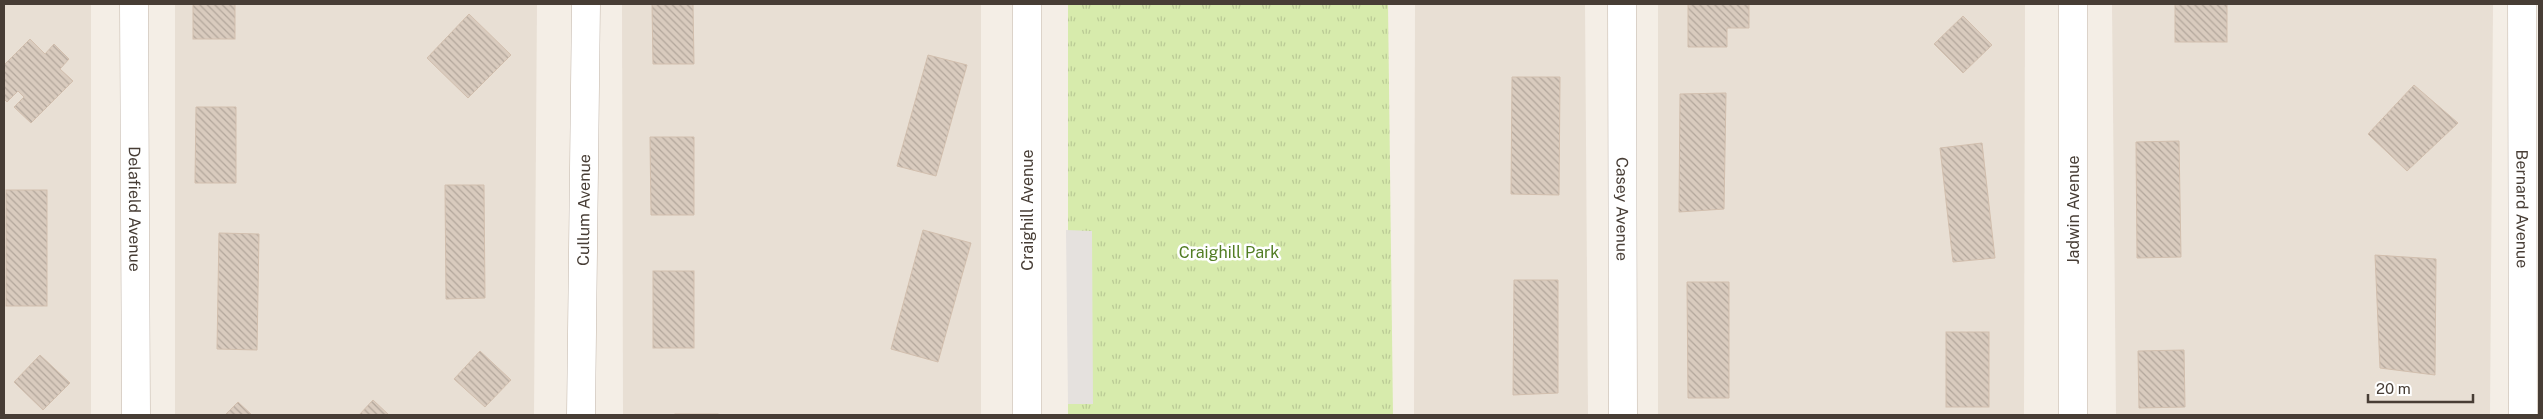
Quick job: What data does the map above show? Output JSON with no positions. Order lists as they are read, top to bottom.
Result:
{
  "streets": {
    "street": [
      "Delafield Avenue",
      "Cullum Avenue",
      "Craighill Avenue",
      "Casey Avenue",
      "Jadwin Avenue",
      "Bernard Avenue"
    ]
  },
  "parks": ["Craighill Park"],
  "scale_bar": "20 m"
}
